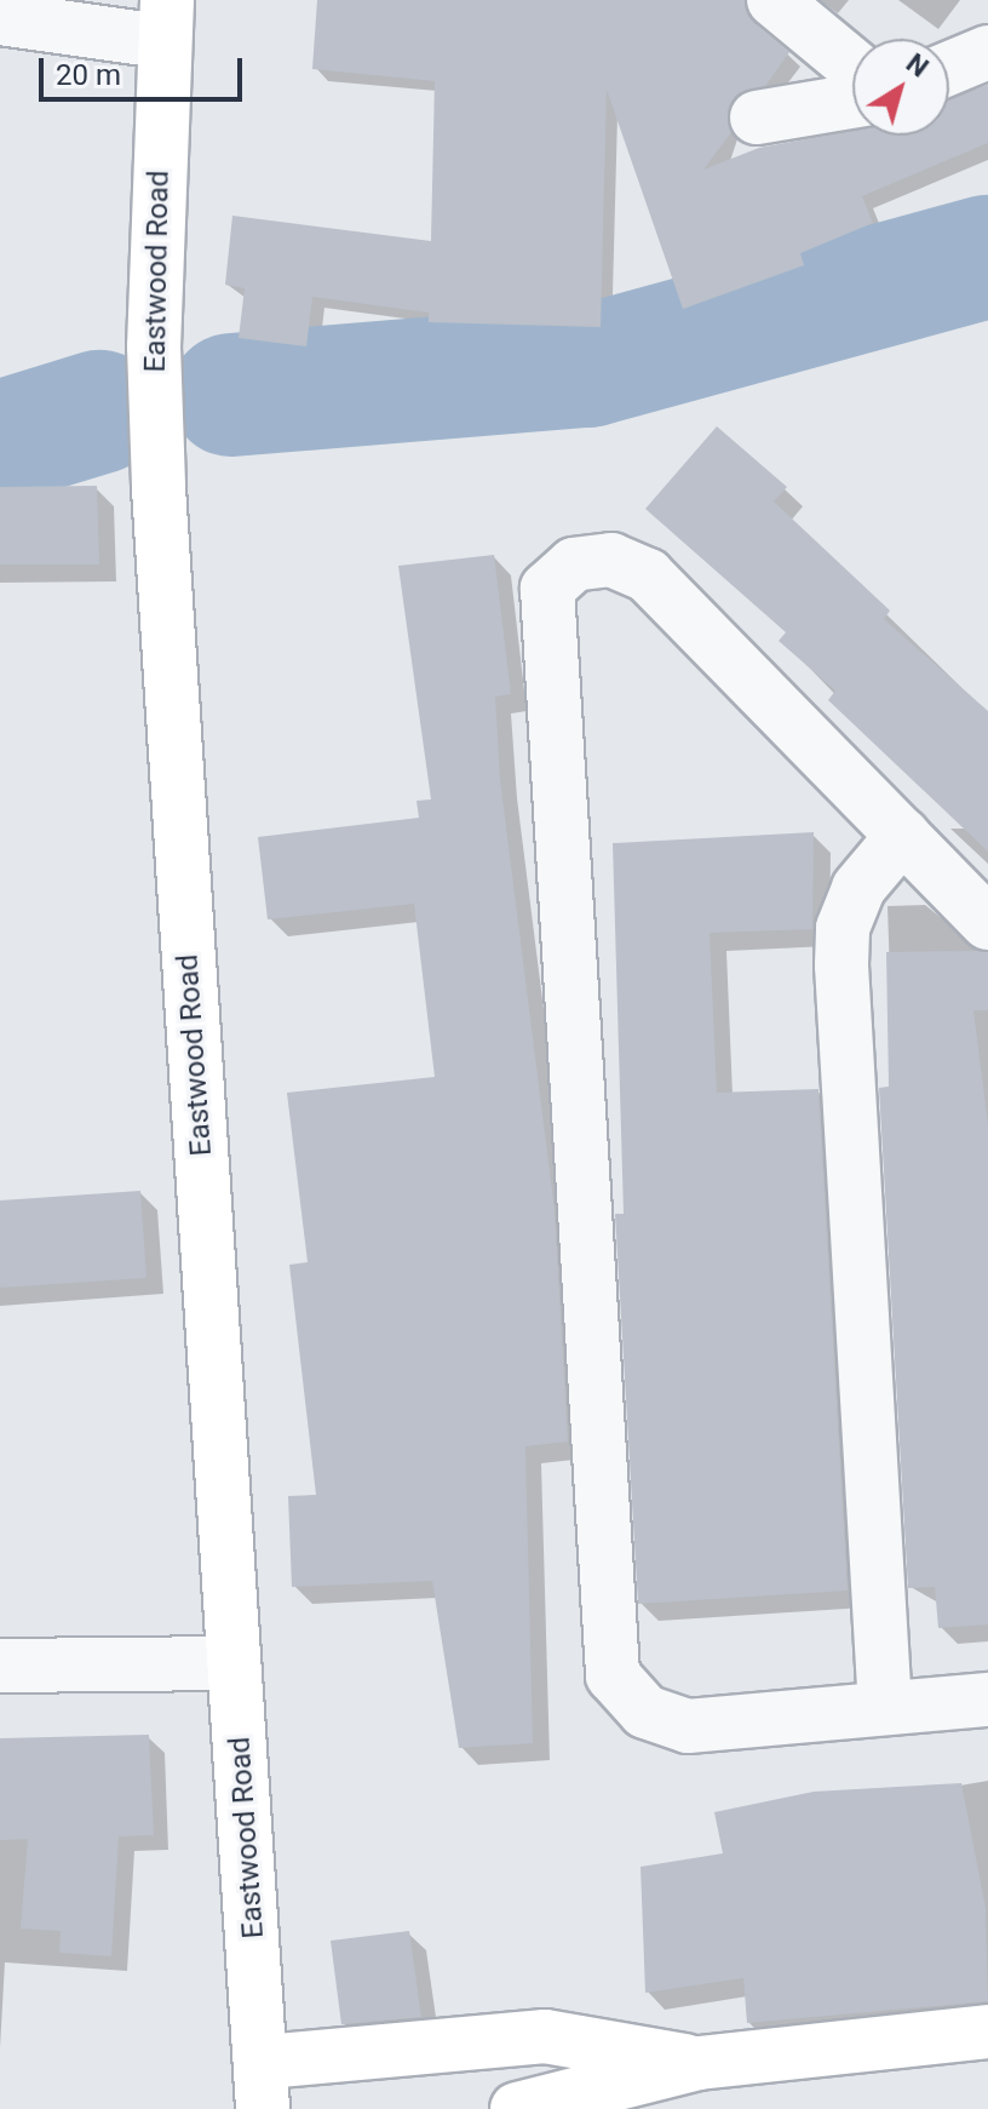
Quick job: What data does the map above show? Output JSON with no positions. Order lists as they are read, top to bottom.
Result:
{
  "streets": {
    "main road": ["Eastwood Road"]
  },
  "scale_bar": "20 m",
  "north": "top right"
}
